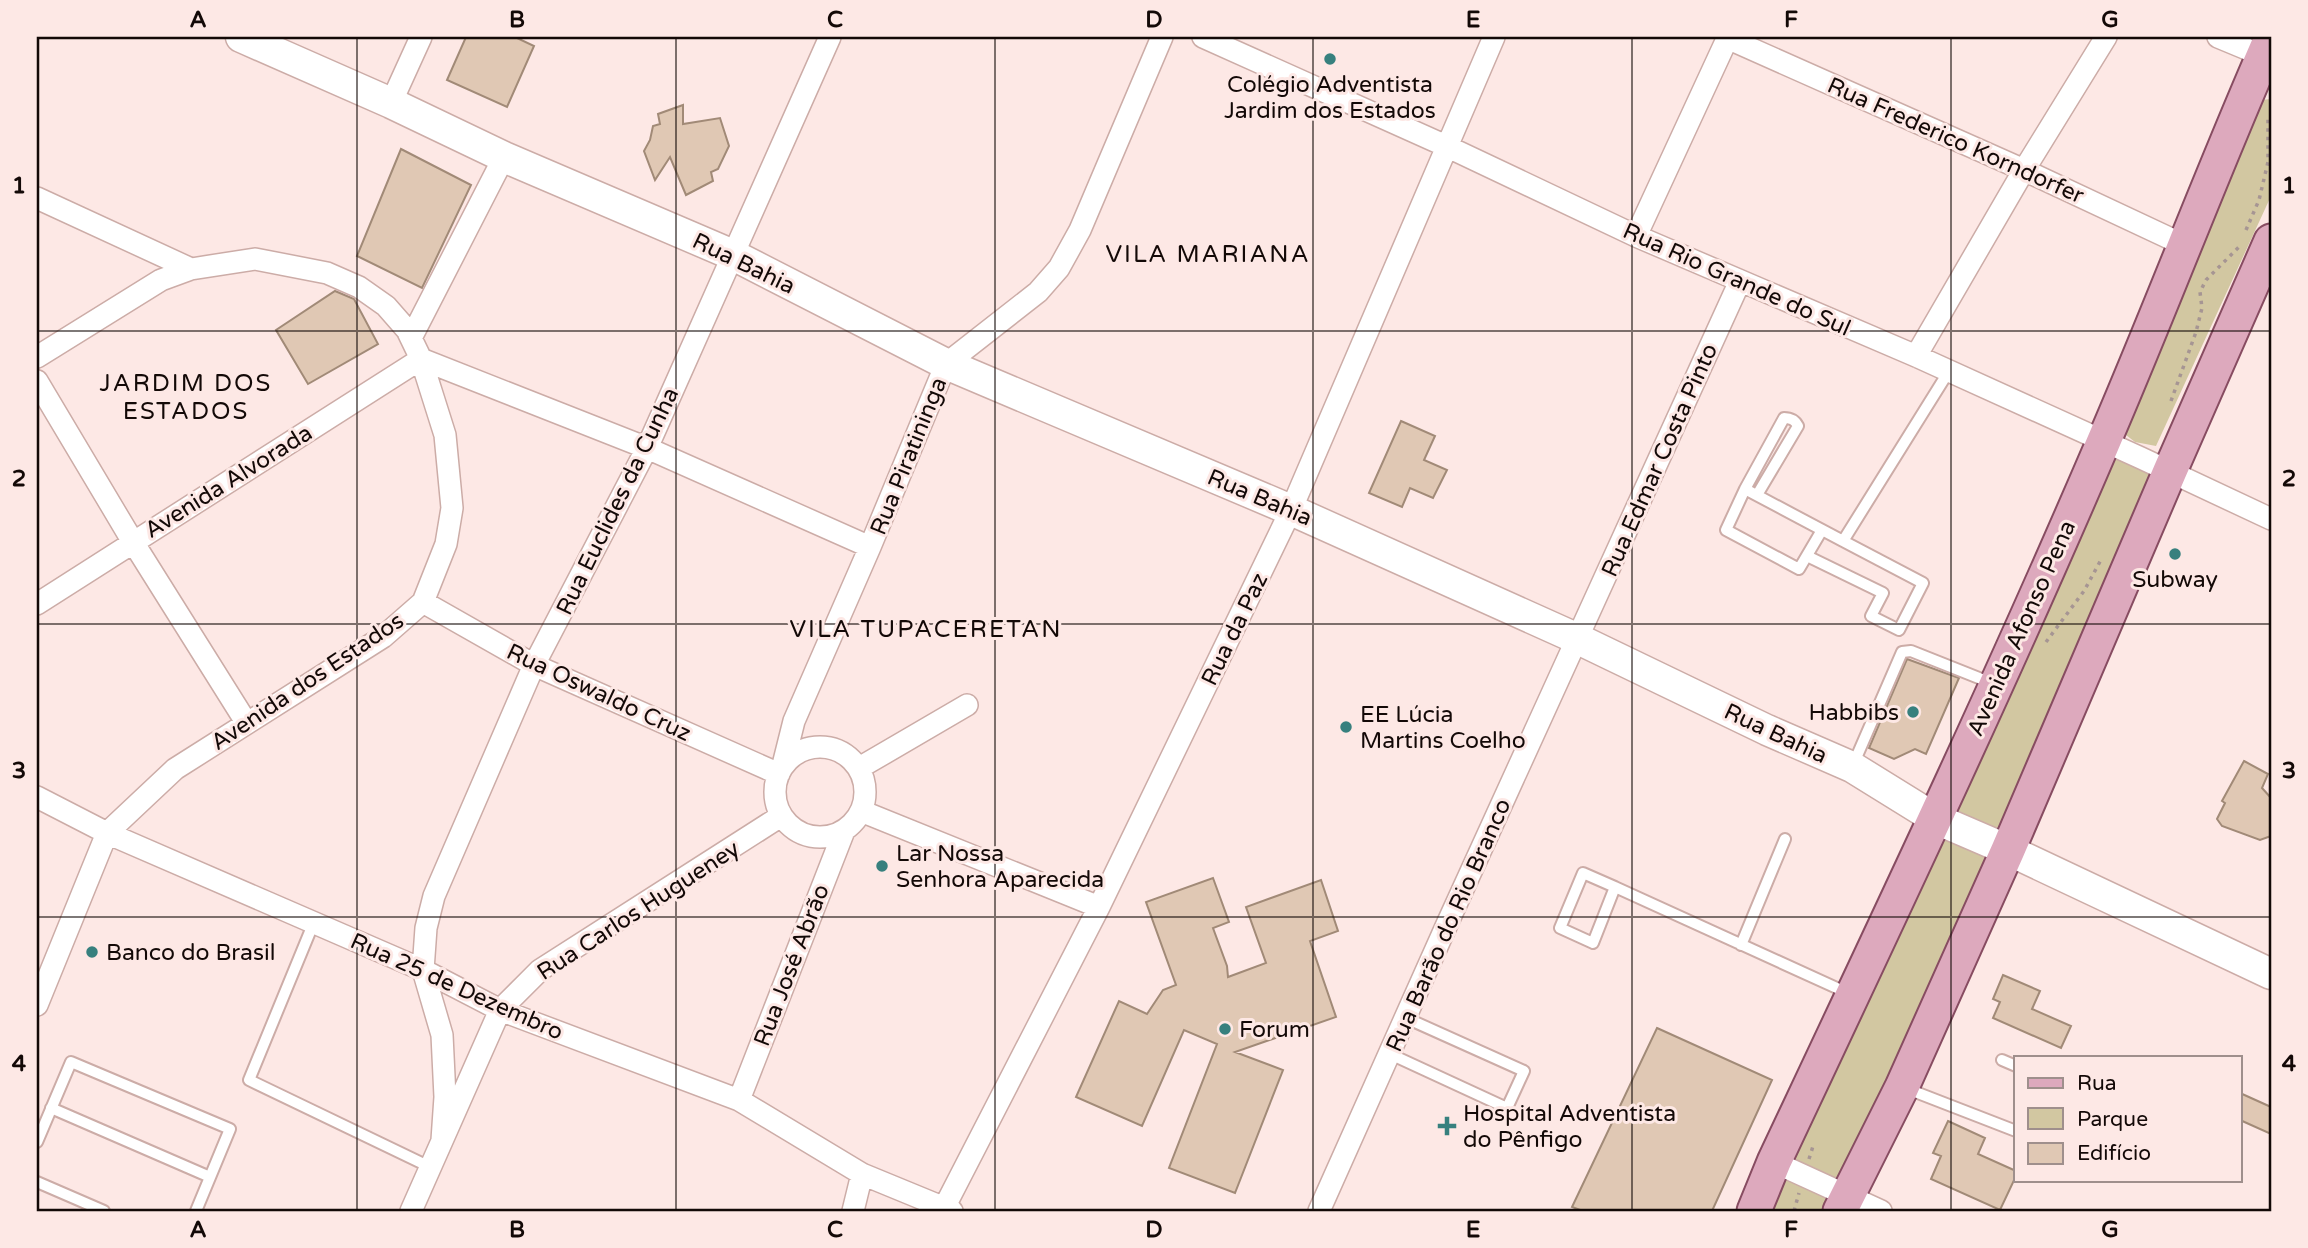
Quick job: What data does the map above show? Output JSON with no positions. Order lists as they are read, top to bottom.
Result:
{
  "streets": {
    "main road": ["Avenida Afonso Pena"],
    "street": [
      "Rua Frederico Korndorfer",
      "Rua Bahia",
      "Rua Rio Grande do Sul",
      "Rua Piratininga",
      "Rua Edmar Costa Pinto",
      "Avenida Alvorada",
      "Rua Euclides da Cunha",
      "Rua da Paz",
      "Avenida dos Estados",
      "Rua Oswaldo Cruz",
      "Rua Carlos Hugueney",
      "Rua Barão do Rio Branco",
      "Rua José Abrão",
      "Rua 25 de Dezembro"
    ]
  },
  "crossings": [
    ["Rua Frederico Korndorfer", "Avenida Afonso Pena"],
    ["Rua Bahia", "Rua Piratininga"],
    ["Rua Bahia", "Rua Edmar Costa Pinto"],
    ["Rua Bahia", "Rua Euclides da Cunha"],
    ["Rua Bahia", "Avenida Afonso Pena"],
    ["Rua Bahia", "Rua da Paz"],
    ["Rua Bahia", "Rua Barão do Rio Branco"],
    ["Rua Rio Grande do Sul", "Rua Edmar Costa Pinto"],
    ["Rua Rio Grande do Sul", "Avenida Afonso Pena"],
    ["Rua Rio Grande do Sul", "Rua da Paz"],
    ["Rua Piratininga", "Rua Oswaldo Cruz"],
    ["Rua Piratininga", "Rua Carlos Hugueney"],
    ["Rua Piratininga", "Rua José Abrão"],
    ["Rua Edmar Costa Pinto", "Rua Barão do Rio Branco"],
    ["Avenida Alvorada", "Avenida dos Estados"],
    ["Rua Euclides da Cunha", "Rua Oswaldo Cruz"],
    ["Rua Euclides da Cunha", "Rua 25 de Dezembro"],
    ["Rua da Paz", "Rua 25 de Dezembro"],
    ["Avenida dos Estados", "Rua Oswaldo Cruz"],
    ["Avenida dos Estados", "Rua 25 de Dezembro"],
    ["Rua Oswaldo Cruz", "Rua Carlos Hugueney"],
    ["Rua Oswaldo Cruz", "Rua José Abrão"],
    ["Rua Carlos Hugueney", "Rua José Abrão"],
    ["Rua Carlos Hugueney", "Rua 25 de Dezembro"],
    ["Rua José Abrão", "Rua 25 de Dezembro"]
  ],
  "districts": ["VILA MARIANA", "JARDIM DOS ESTADOS", "VILA TUPACERETAN"],
  "places": {
    "other": [
      "Colégio Adventista Jardim dos Estados",
      "Subway",
      "Habbibs",
      "EE Lúcia Martins Coelho",
      "Lar Nossa Senhora Aparecida",
      "Banco do Brasil",
      "Forum"
    ],
    "health": ["Hospital Adventista do Pênfigo"]
  },
  "legend": ["Rua", "Parque", "Edifício"],
  "grid": {
    "columns": [
      "A",
      "B",
      "C",
      "D",
      "E",
      "F",
      "G"
    ],
    "rows": [
      "1",
      "2",
      "3",
      "4"
    ]
  }
}
